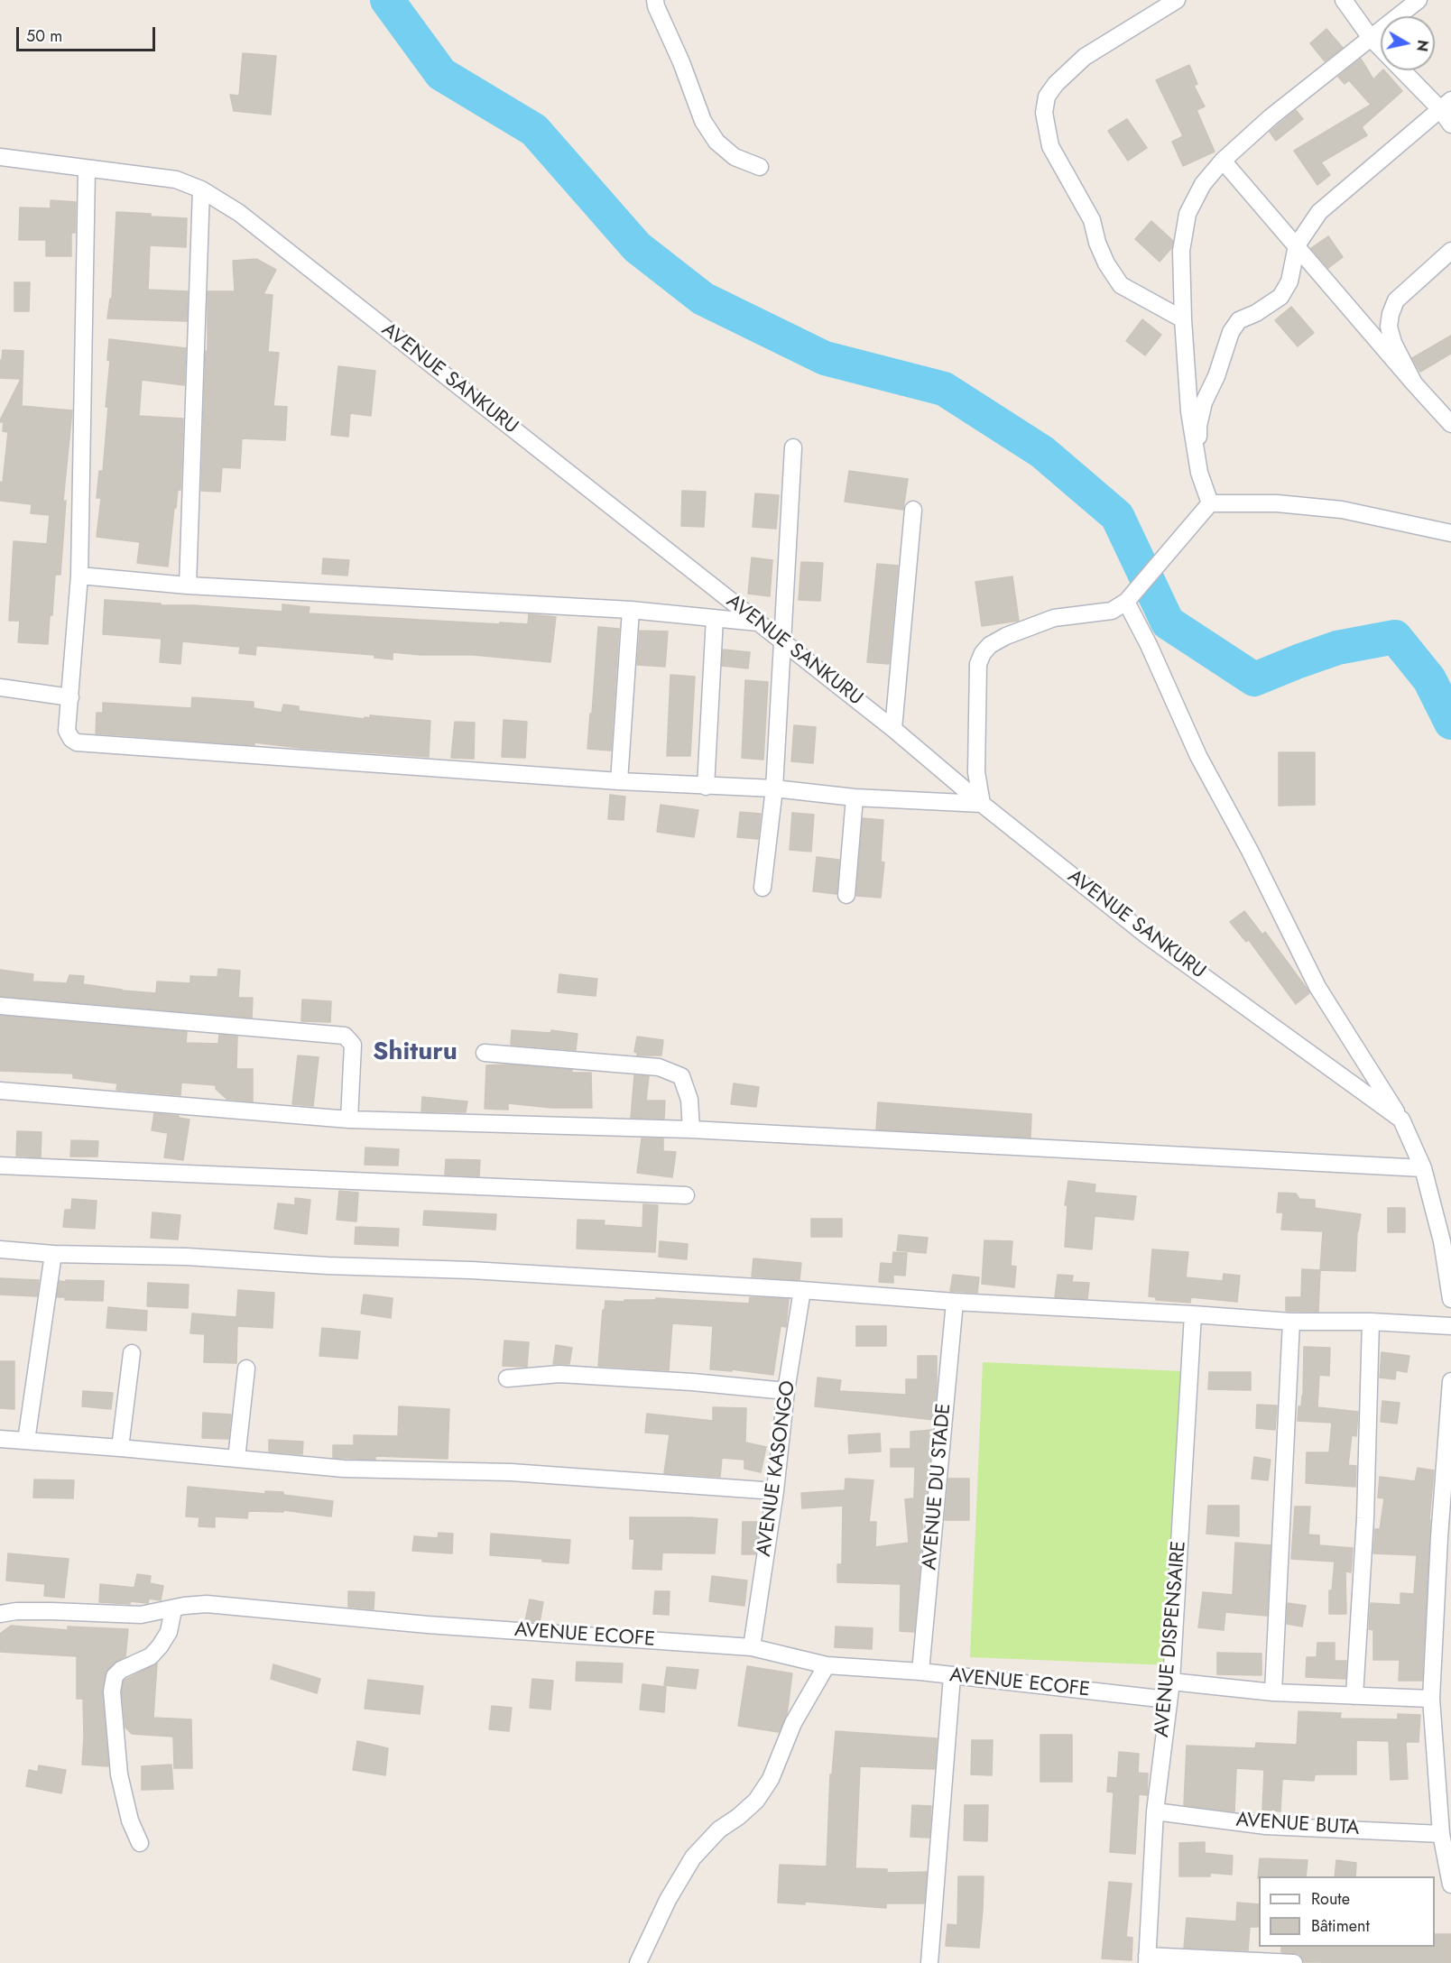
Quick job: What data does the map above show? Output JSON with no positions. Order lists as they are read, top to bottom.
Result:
{
  "streets": {
    "street": [
      "AVENUE SANKURU",
      "AVENUE KASONGO",
      "AVENUE DU STADE",
      "AVENUE ECOFE",
      "AVENUE DISPENSAIRE",
      "AVENUE BUTA"
    ]
  },
  "crossings": [
    ["AVENUE KASONGO", "AVENUE ECOFE"],
    ["AVENUE DU STADE", "AVENUE ECOFE"],
    ["AVENUE ECOFE", "AVENUE DISPENSAIRE"],
    ["AVENUE DISPENSAIRE", "AVENUE BUTA"]
  ],
  "districts": ["Shituru"],
  "legend": ["Route", "Bâtiment"],
  "scale_bar": "50 m",
  "north": "right"
}
